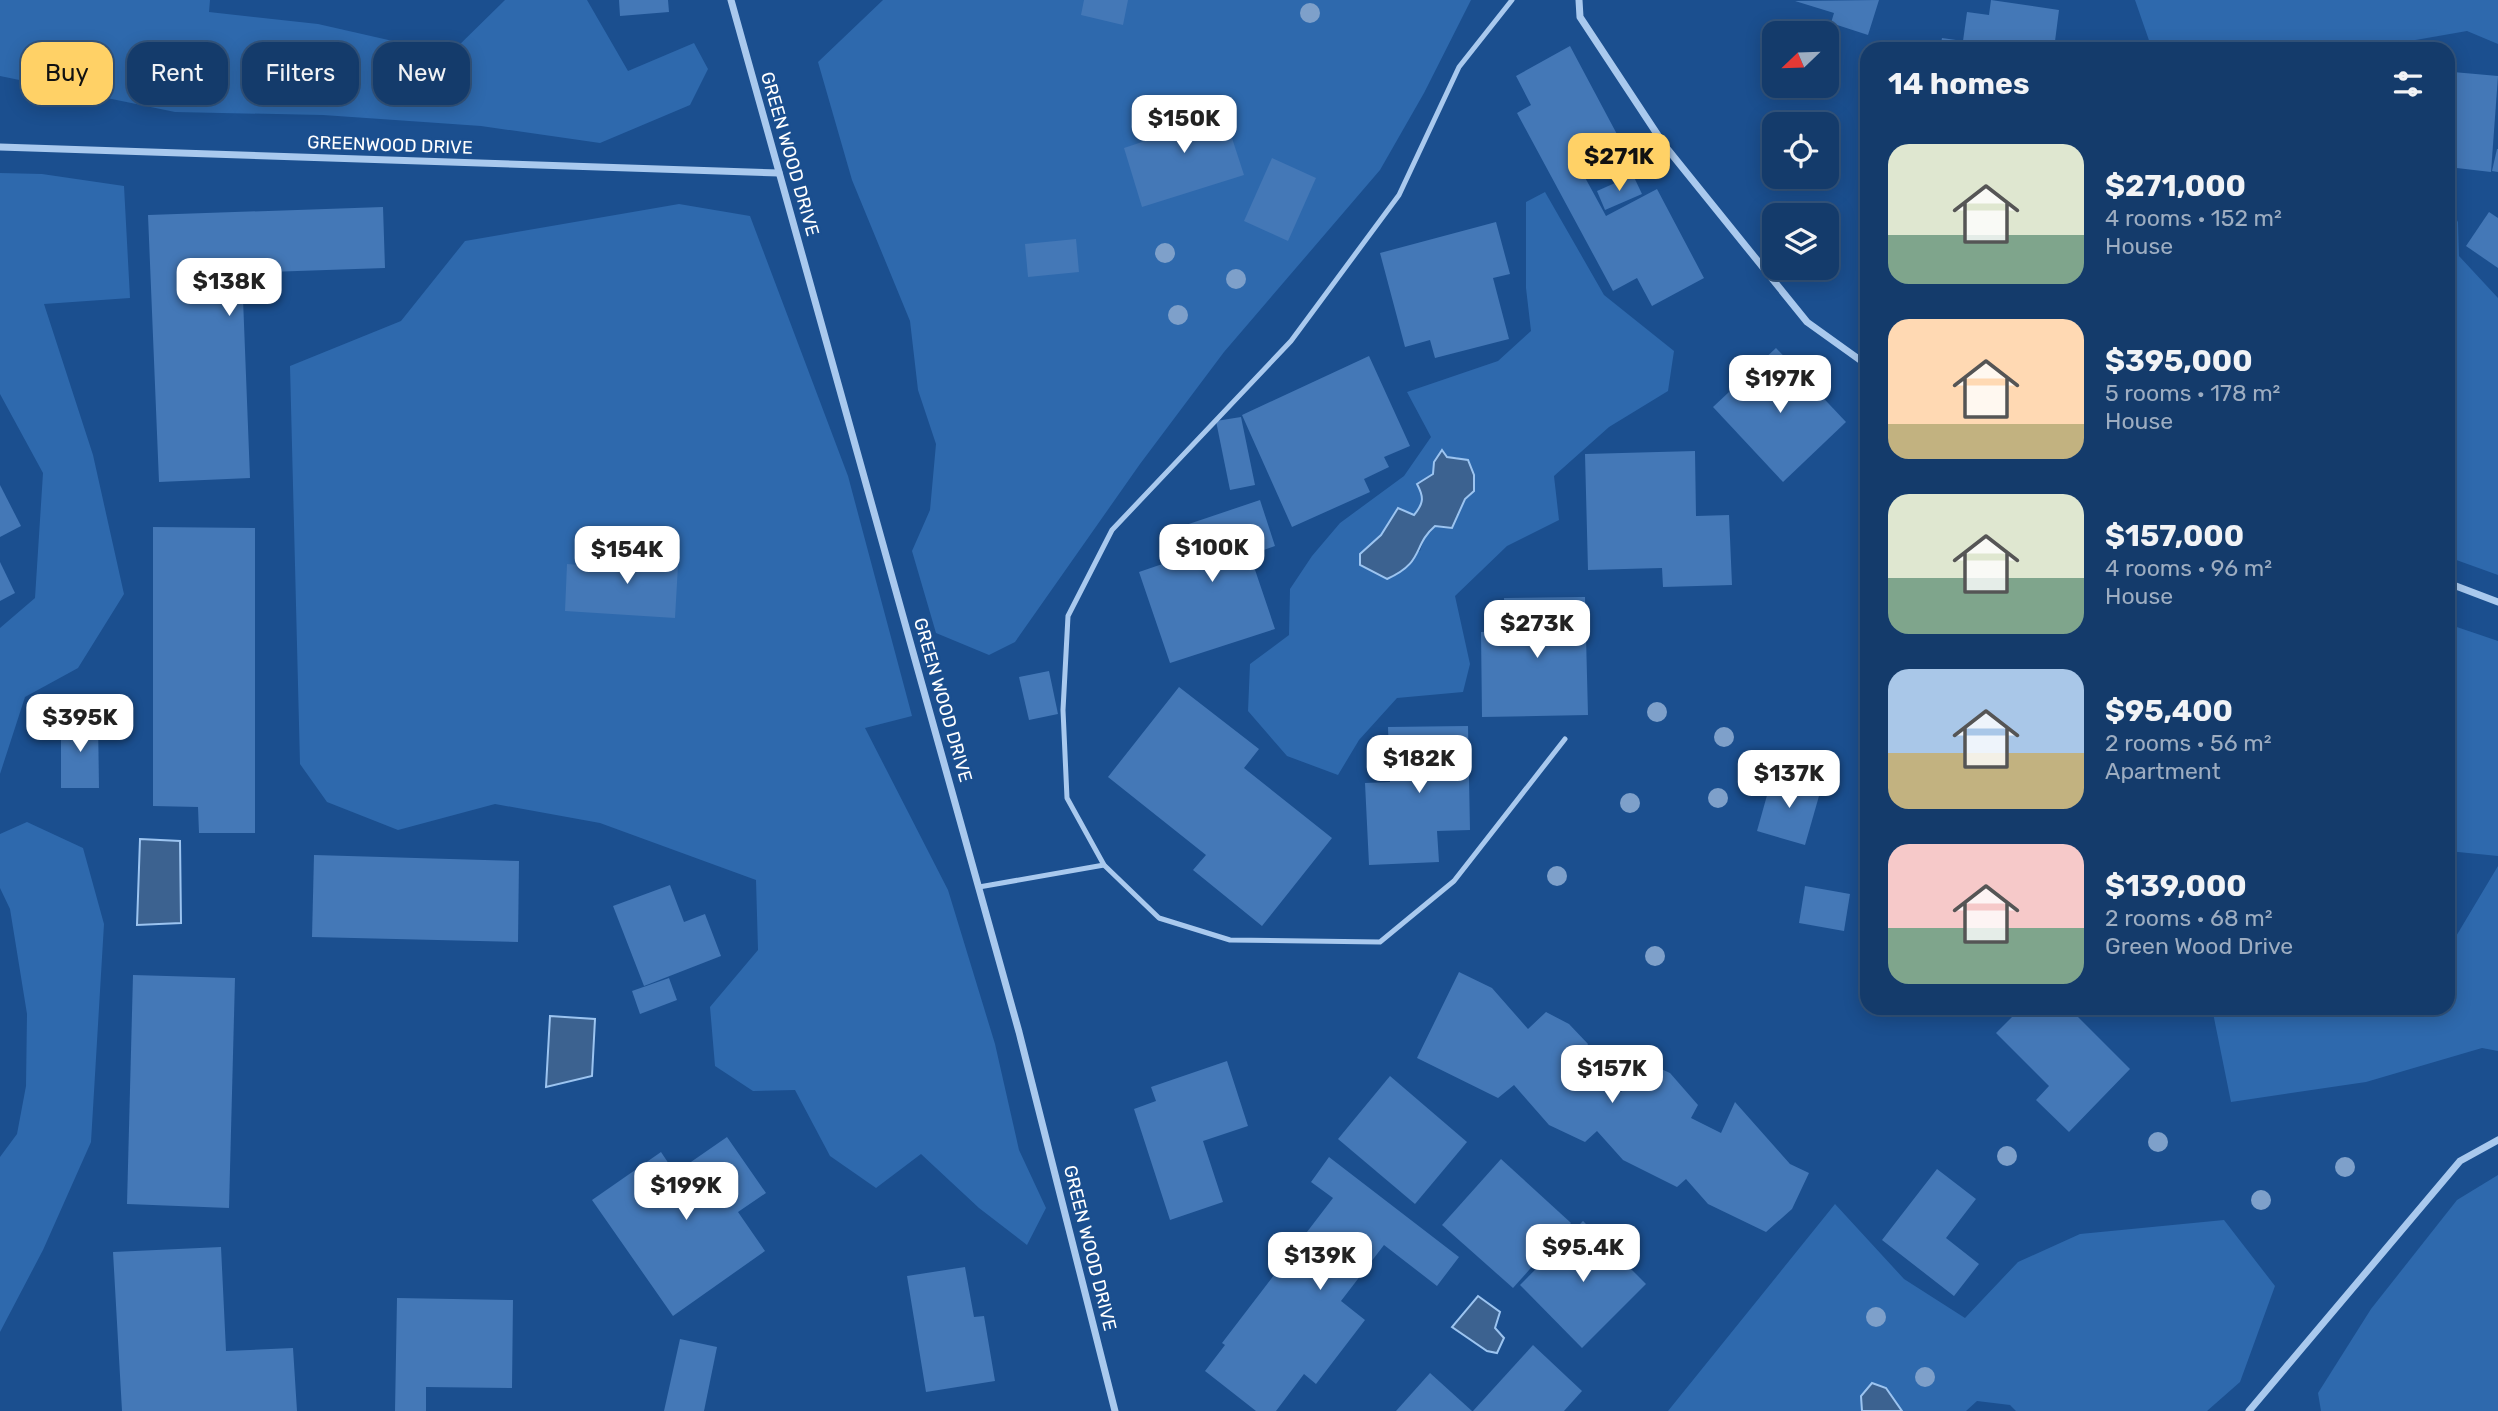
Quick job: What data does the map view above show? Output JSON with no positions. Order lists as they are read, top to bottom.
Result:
{
  "streets": {
    "street": ["GREENWOOD DRIVE", "GREEN WOOD DRIVE"]
  },
  "crossings": [
    ["GREENWOOD DRIVE", "GREEN WOOD DRIVE"]
  ],
  "north": "bottom left",
  "page": {
    "chip": [
      "Buy",
      "Rent",
      "Filters",
      "New"
    ],
    "heading": "14 homes",
    "price": [
      "$150K",
      "$271K",
      "$138K",
      "$197K",
      "$100K",
      "$154K",
      "$273K",
      "$395K",
      "$182K",
      "$137K",
      "$157K",
      "$199K",
      "$95.4K",
      "$139K"
    ],
    "list": [
      {
        "name": "$271,000",
        "note": "4 rooms · 152 m² · House"
      },
      {
        "name": "$395,000",
        "note": "5 rooms · 178 m² · House"
      },
      {
        "name": "$157,000",
        "note": "4 rooms · 96 m² · House"
      },
      {
        "name": "$95,400",
        "note": "2 rooms · 56 m² · Apartment"
      },
      {
        "name": "$139,000",
        "note": "2 rooms · 68 m² · Green Wood Drive"
      }
    ]
  }
}
